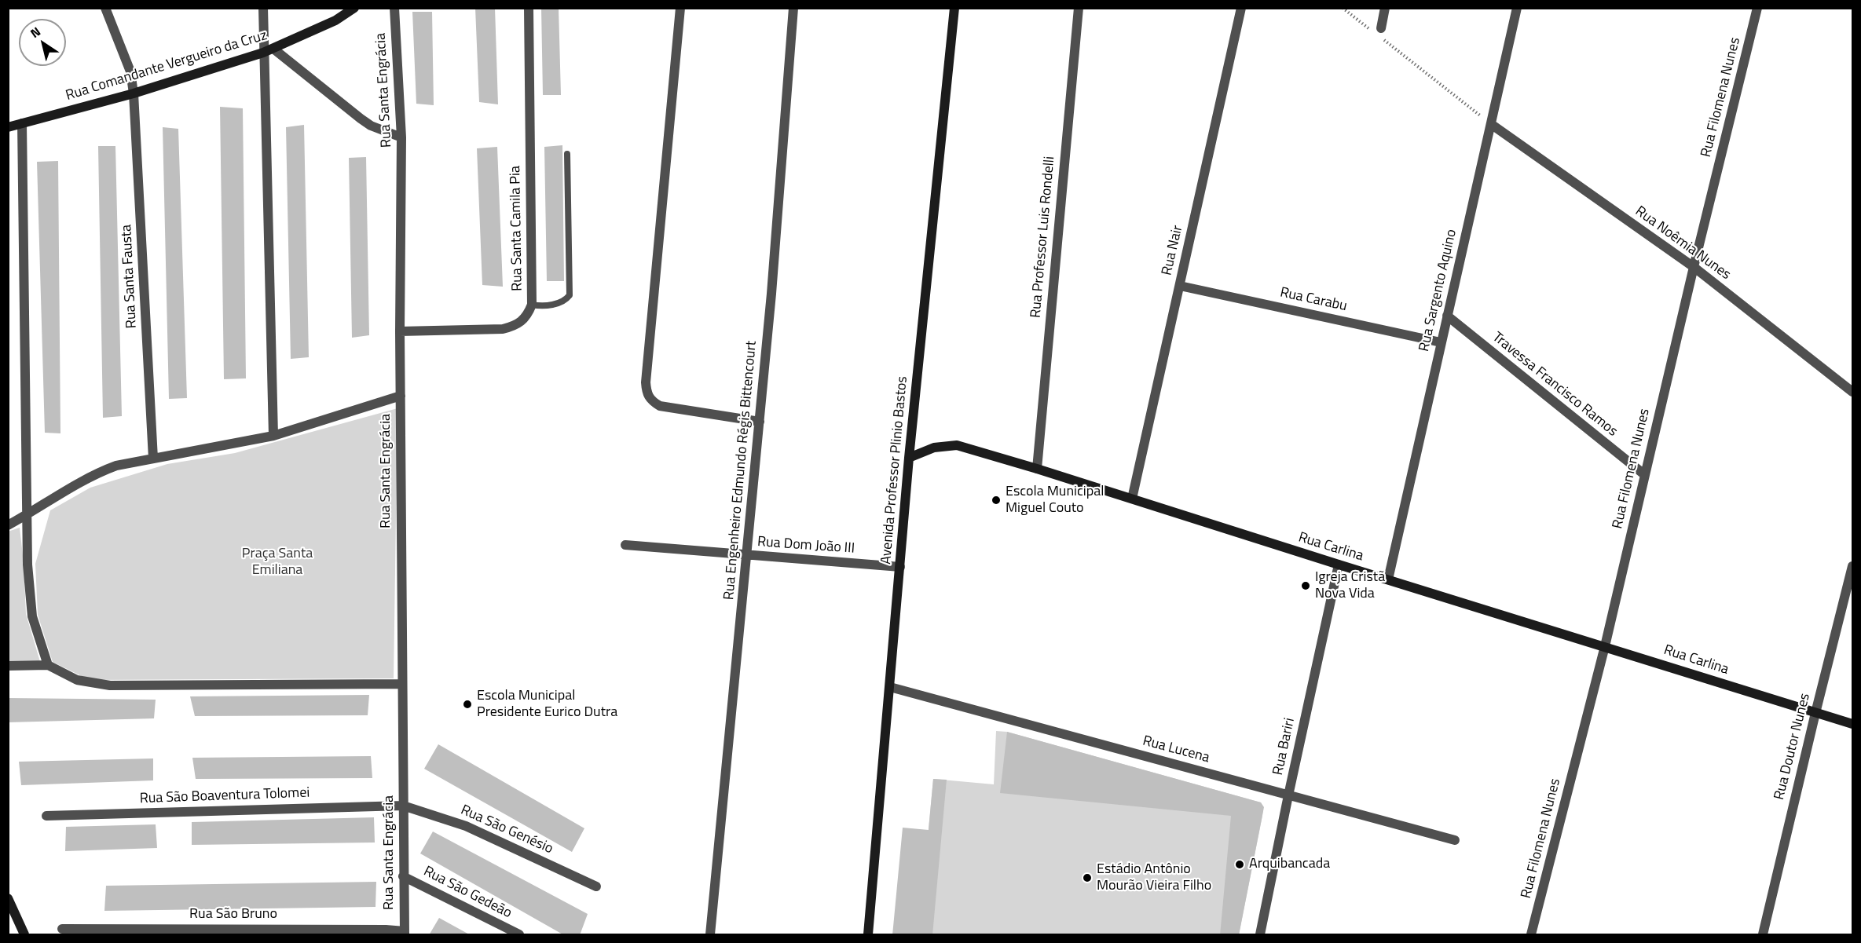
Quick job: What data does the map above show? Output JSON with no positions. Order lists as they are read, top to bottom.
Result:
{
  "streets": {
    "street": [
      "Rua Comandante Vergueiro da Cruz",
      "Rua Santa Engrácia",
      "Rua Filomena Nunes",
      "Rua Santa Camila Pia",
      "Rua Professor Luis Rondelli",
      "Rua Noêmia Nunes",
      "Rua Nair",
      "Rua Santa Fausta",
      "Rua Sargento Aquino",
      "Rua Carabu",
      "Travessa Francisco Ramos",
      "Rua Engenheiro Edmundo Régis Bittencourt",
      "Avenida Professor Plinio Bastos",
      "Rua Dom João III",
      "Rua Carlina",
      "Rua Bariri",
      "Rua Doutor Nunes",
      "Rua Lucena",
      "Rua São Boaventura Tolomei",
      "Rua São Genésio",
      "Rua São Gedeão",
      "Rua São Bruno"
    ]
  },
  "crossings": [
    ["Rua Comandante Vergueiro da Cruz", "Rua Santa Fausta"],
    ["Rua Santa Engrácia", "Rua Santa Camila Pia"],
    ["Rua Santa Engrácia", "Rua São Boaventura Tolomei"],
    ["Rua Santa Engrácia", "Rua São Genésio"],
    ["Rua Santa Engrácia", "Rua São Gedeão"],
    ["Rua Santa Engrácia", "Rua São Bruno"],
    ["Rua Filomena Nunes", "Rua Noêmia Nunes"],
    ["Rua Filomena Nunes", "Travessa Francisco Ramos"],
    ["Rua Filomena Nunes", "Rua Carlina"],
    ["Rua Professor Luis Rondelli", "Rua Carlina"],
    ["Rua Noêmia Nunes", "Rua Sargento Aquino"],
    ["Rua Nair", "Rua Carabu"],
    ["Rua Nair", "Rua Carlina"],
    ["Rua Sargento Aquino", "Rua Carabu"],
    ["Rua Sargento Aquino", "Travessa Francisco Ramos"],
    ["Rua Sargento Aquino", "Rua Carlina"],
    ["Rua Engenheiro Edmundo Régis Bittencourt", "Rua Dom João III"],
    ["Avenida Professor Plinio Bastos", "Rua Dom João III"],
    ["Avenida Professor Plinio Bastos", "Rua Carlina"],
    ["Avenida Professor Plinio Bastos", "Rua Lucena"],
    ["Rua Carlina", "Rua Bariri"],
    ["Rua Carlina", "Rua Doutor Nunes"],
    ["Rua Bariri", "Rua Lucena"],
    ["Rua São Boaventura Tolomei", "Rua São Genésio"]
  ],
  "parks": ["Praça Santa Emiliana"],
  "places": [
    "Escola Municipal Miguel Couto",
    "Igreja Cristã Nova Vida",
    "Escola Municipal Presidente Eurico Dutra",
    "Arquibancada",
    "Estádio Antônio Mourão Vieira Filho"
  ],
  "north": "top left"
}
